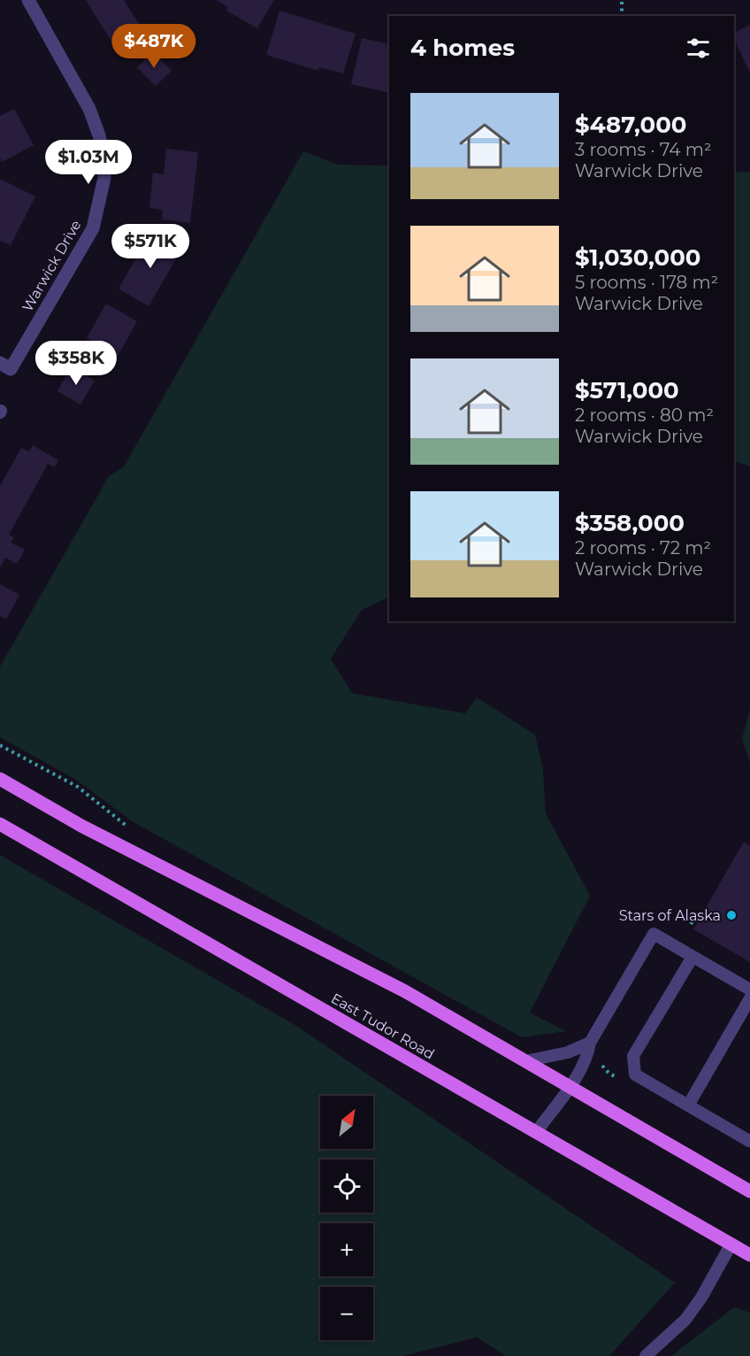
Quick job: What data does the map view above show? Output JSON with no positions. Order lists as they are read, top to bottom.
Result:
{
  "streets": {
    "main road": ["East Tudor Road"],
    "street": ["Warwick Drive"]
  },
  "places": ["Stars of Alaska"],
  "north": "top right",
  "page": {
    "heading": "4 homes",
    "price": [
      "$487K",
      "$1.03M",
      "$571K",
      "$358K"
    ],
    "list": [
      {
        "name": "$487,000",
        "note": "3 rooms · 74 m² · Warwick Drive"
      },
      {
        "name": "$1,030,000",
        "note": "5 rooms · 178 m² · Warwick Drive"
      },
      {
        "name": "$571,000",
        "note": "2 rooms · 80 m² · Warwick Drive"
      },
      {
        "name": "$358,000",
        "note": "2 rooms · 72 m² · Warwick Drive"
      }
    ],
    "map_buttons": ["+", "−"]
  }
}
